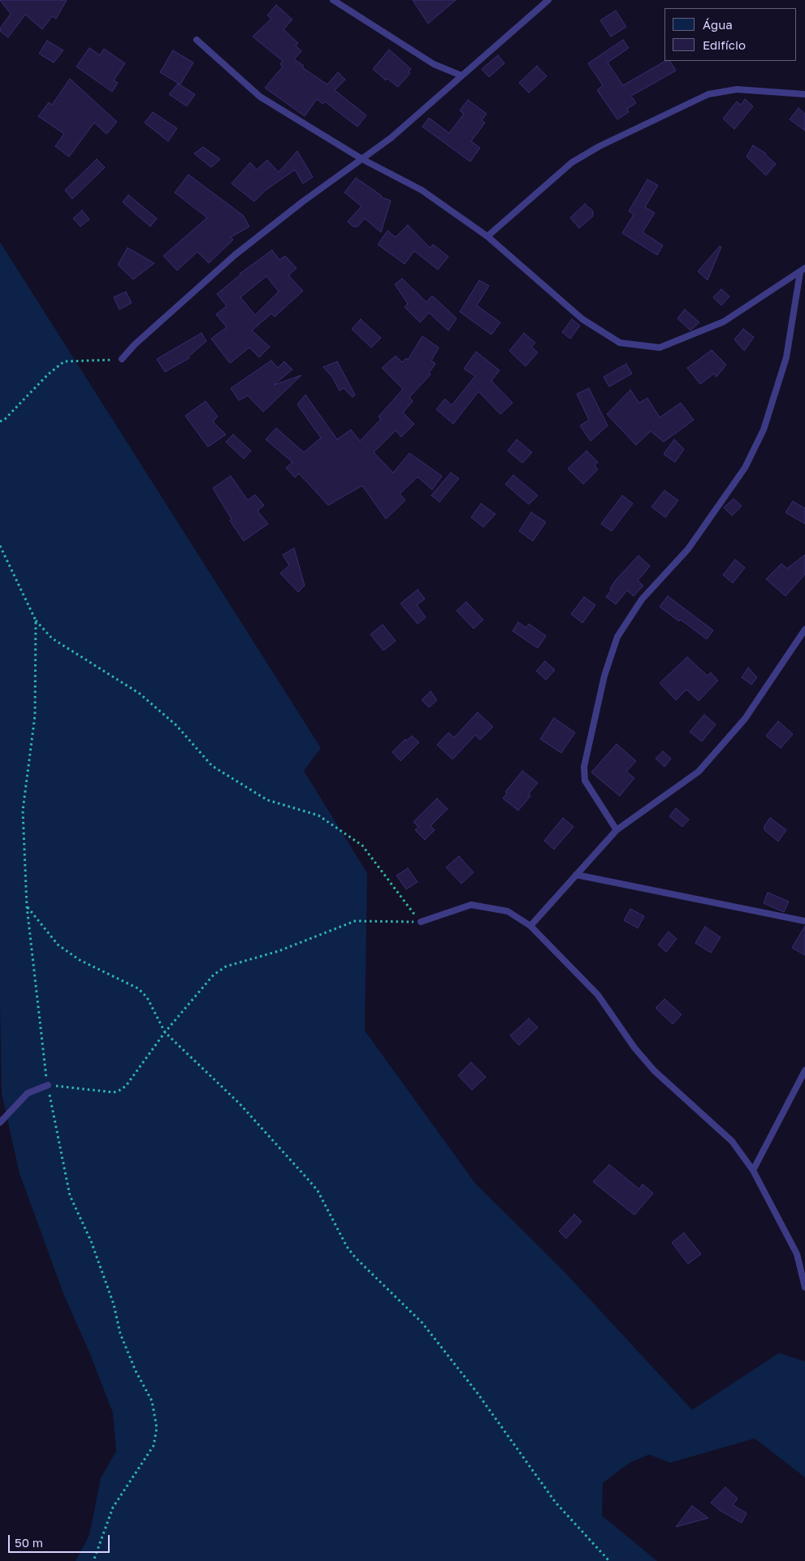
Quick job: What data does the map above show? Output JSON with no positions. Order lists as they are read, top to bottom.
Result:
{
  "legend": ["Água", "Edifício"],
  "scale_bar": "50 m"
}
